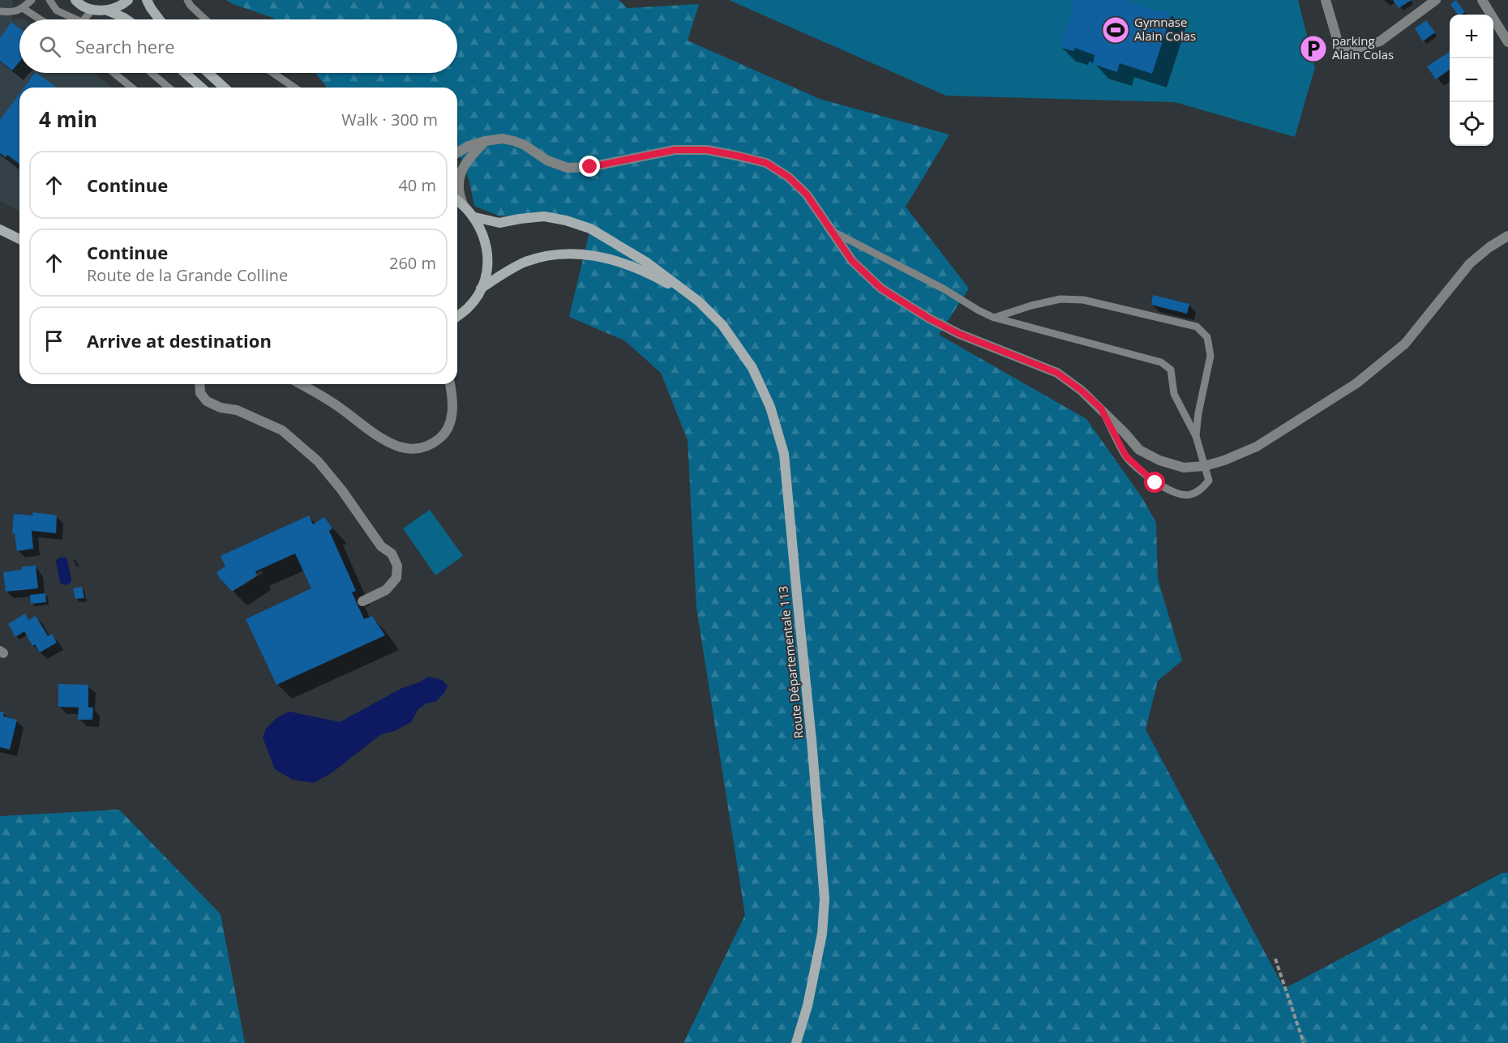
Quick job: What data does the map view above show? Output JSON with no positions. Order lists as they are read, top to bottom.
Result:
{
  "streets": {
    "main road": ["Route Départementale 113"]
  },
  "places": {
    "sports": ["Gymnase Alain Colas"],
    "parking": ["parking Alain Colas"]
  },
  "page": {
    "map_buttons": ["+", "−"],
    "search": "Search here",
    "heading": ["4 min", "Walk · 300 m"],
    "list": [
      ["Continue", "40 m"],
      ["Continue", "Route de la Grande Colline", "260 m"],
      "Arrive at destination"
    ]
  }
}
